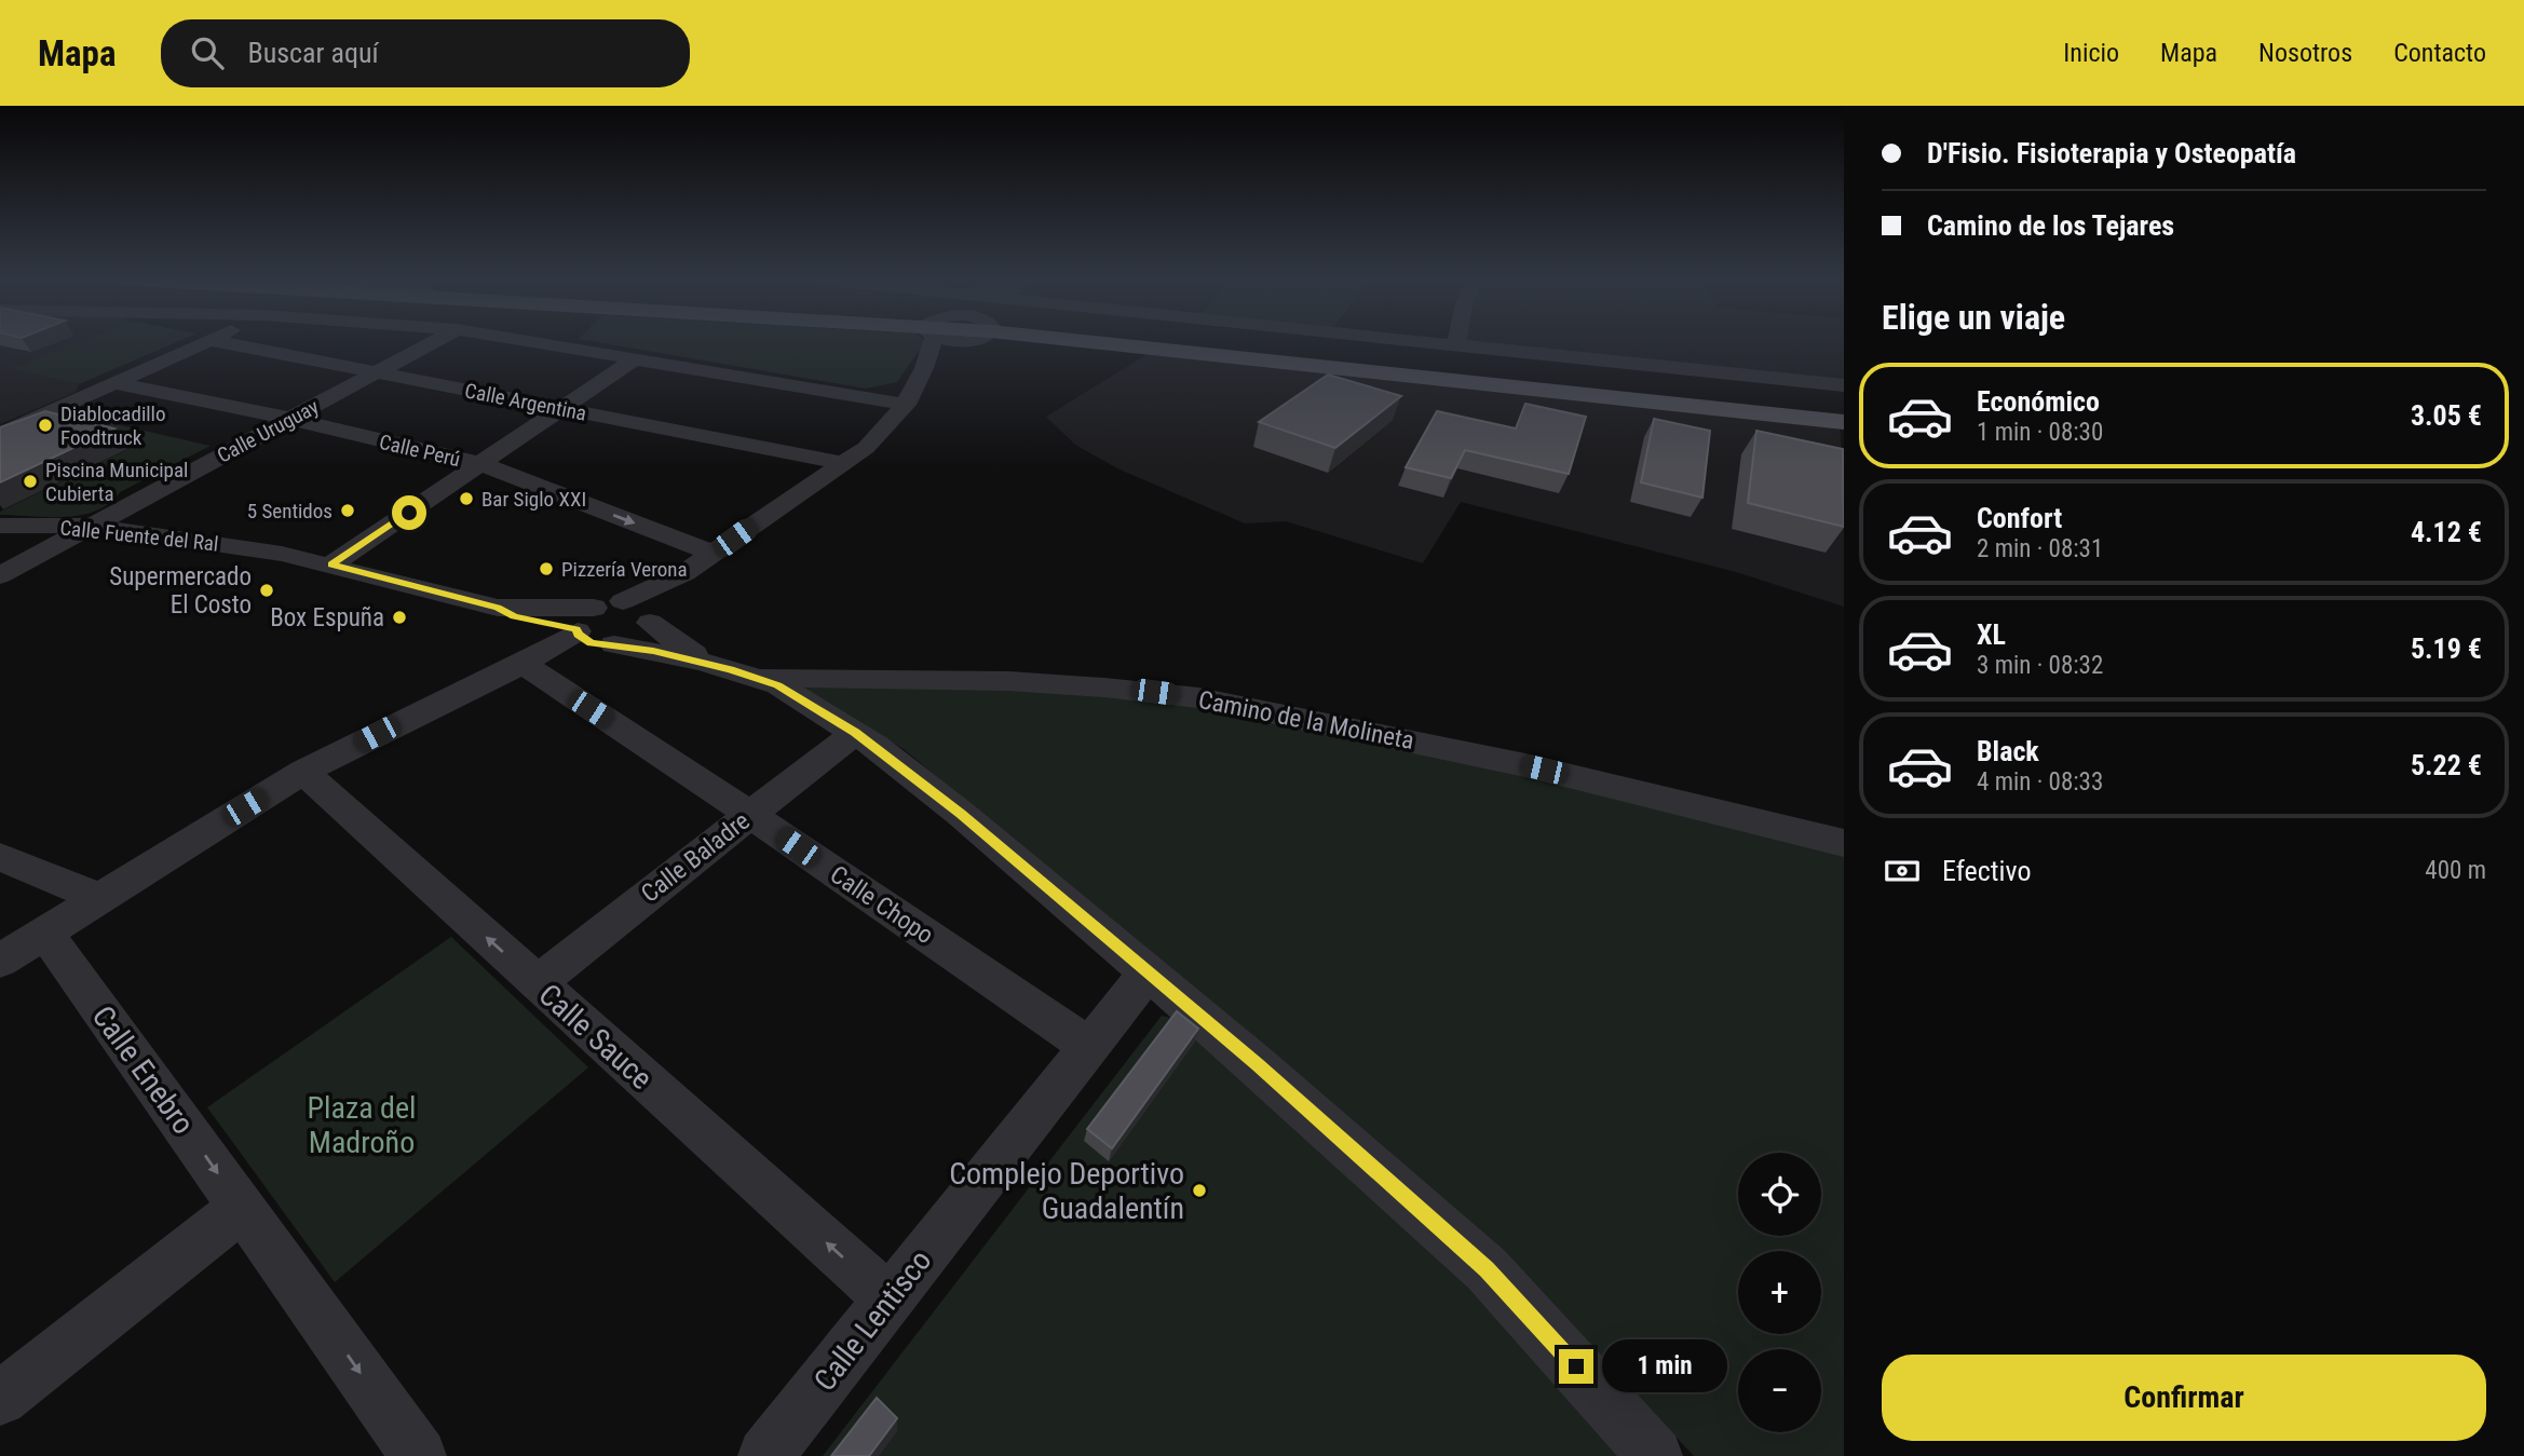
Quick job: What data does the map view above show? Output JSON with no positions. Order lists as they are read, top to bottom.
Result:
{
  "streets": {
    "street": [
      "Calle Argentina",
      "Calle Uruguay",
      "Calle Perú",
      "Calle Fuente del Ral",
      "Camino de la Molineta",
      "Calle Baladre",
      "Calle Chopo",
      "Calle Sauce",
      "Calle Enebro",
      "Calle Lentisco"
    ]
  },
  "crossings": [
    ["Calle Argentina", "Calle Uruguay"],
    ["Calle Uruguay", "Calle Perú"],
    ["Calle Uruguay", "Calle Fuente del Ral"],
    ["Calle Baladre", "Calle Chopo"],
    ["Calle Baladre", "Calle Sauce"],
    ["Calle Chopo", "Calle Lentisco"],
    ["Calle Sauce", "Calle Lentisco"]
  ],
  "one_way": ["Calle Sauce", "Calle Enebro"],
  "parks": ["Plaza del Madroño"],
  "places": [
    "Diablocadillo Foodtruck",
    "Piscina Municipal Cubierta",
    "Bar Siglo XXI",
    "5 Sentidos",
    "Pizzería Verona",
    "Supermercado El Costo",
    "Box Espuña",
    "Complejo Deportivo Guadalentín"
  ],
  "page": {
    "header": "Mapa",
    "search": "Buscar aquí",
    "nav": [
      "Inicio",
      "Mapa",
      "Nosotros",
      "Contacto"
    ],
    "banner": ["D'Fisio. Fisioterapia y Osteopatía", "Camino de los Tejares"],
    "heading": "Elige un viaje",
    "list": [
      {
        "name": "Económico",
        "note": "1 min · 08:30",
        "value": "3.05 €"
      },
      {
        "name": "Confort",
        "note": "2 min · 08:31",
        "value": "4.12 €"
      },
      {
        "name": "XL",
        "note": "3 min · 08:32",
        "value": "5.19 €"
      },
      {
        "name": "Black",
        "note": "4 min · 08:33",
        "value": "5.22 €"
      }
    ],
    "pay": ["Efectivo", "400 m"],
    "map_buttons": ["+", "−"],
    "bubble": "1 min",
    "buttons": "Confirmar"
  }
}
